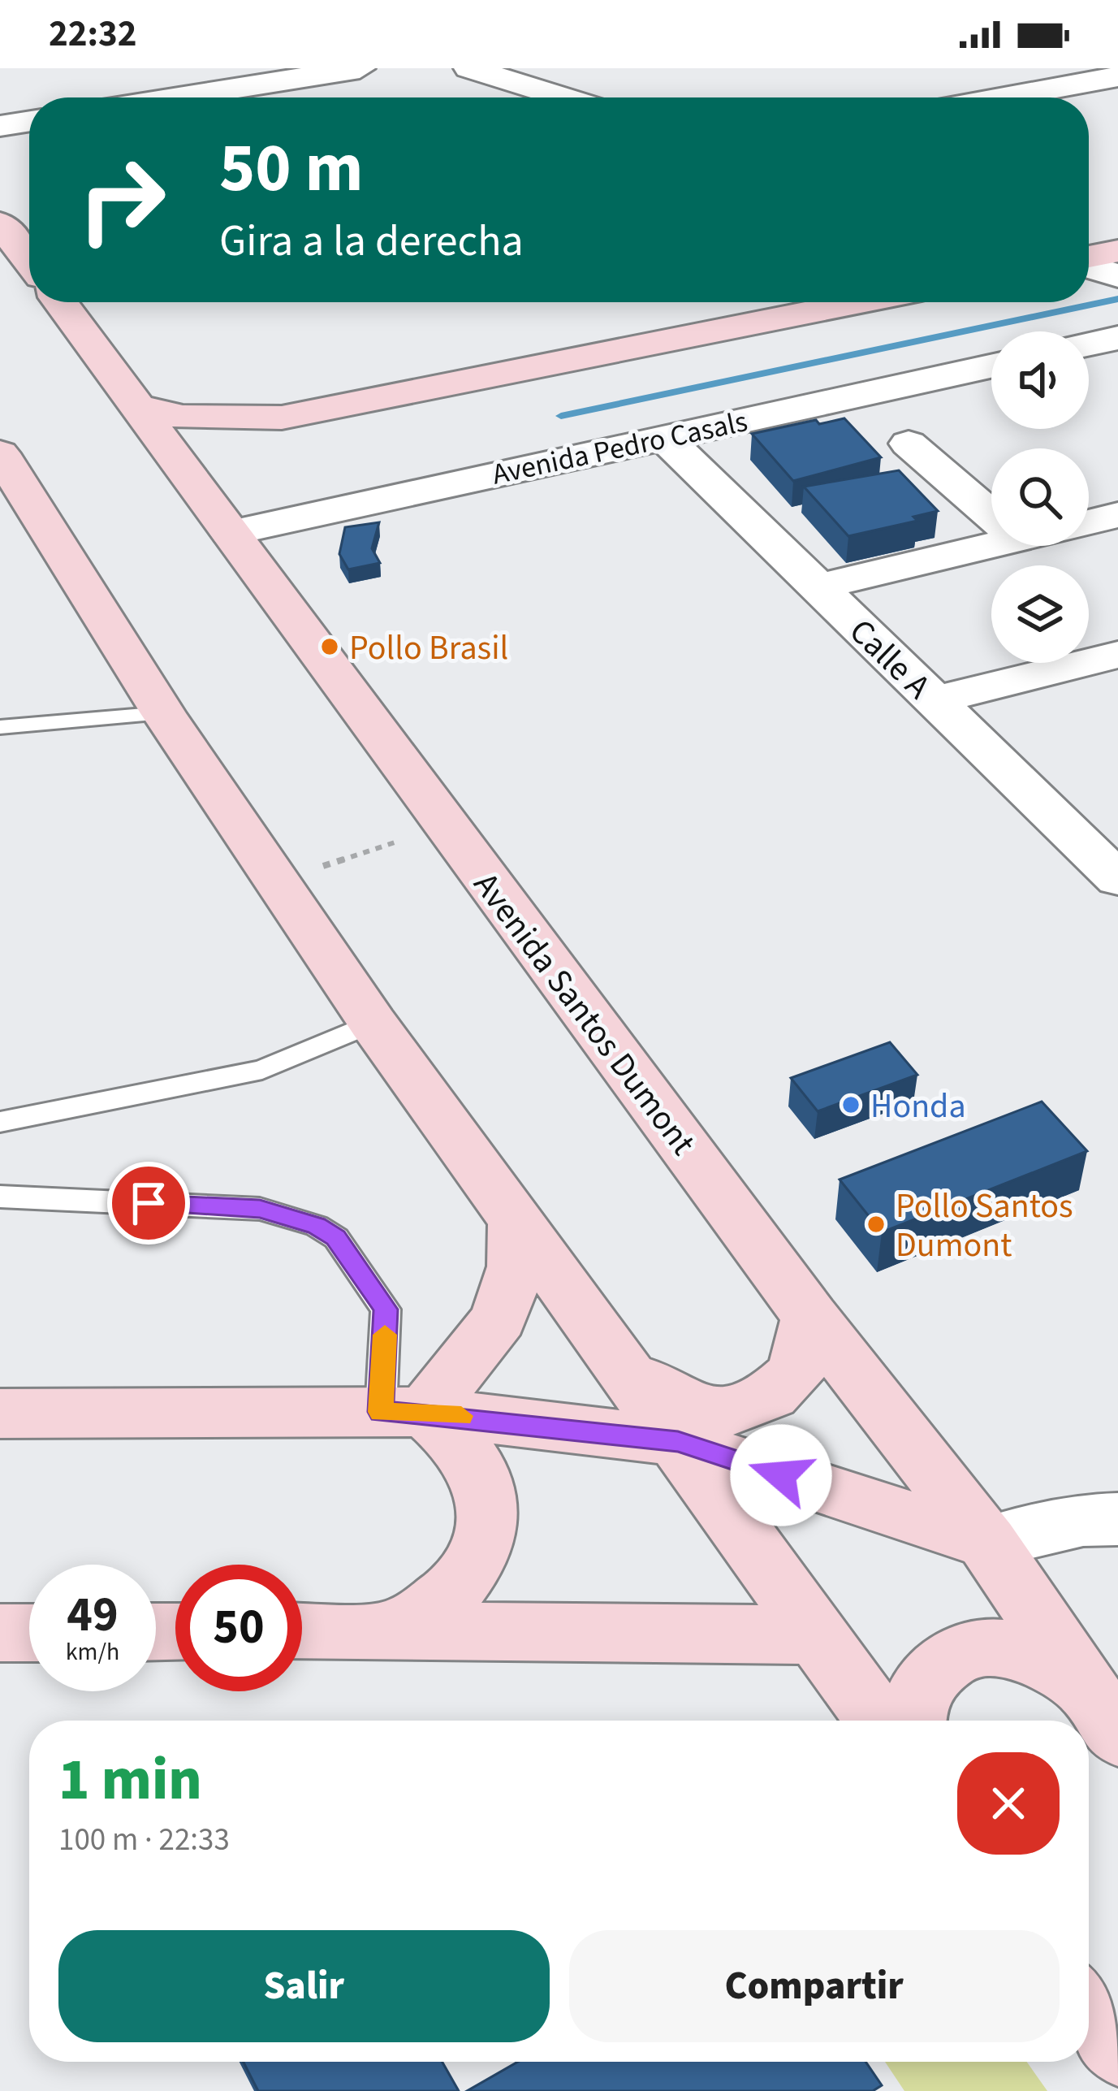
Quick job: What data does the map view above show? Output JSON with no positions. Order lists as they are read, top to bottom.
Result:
{
  "streets": {
    "main road": ["Avenida Santos Dumont"],
    "street": ["Avenida Pedro Casals", "Calle A"]
  },
  "crossings": [
    ["Avenida Pedro Casals", "Calle A"],
    ["Avenida Pedro Casals", "Avenida Santos Dumont"]
  ],
  "places": ["Pollo Brasil", "Honda", "Pollo Santos Dumont"],
  "page": {
    "status": "22:32",
    "turn": ["50 m", "Gira a la derecha"],
    "speed": "49 km/h",
    "limit": "50",
    "heading": ["1 min", "100 m · 22:33"],
    "buttons": ["Salir", "Compartir"]
  }
}
